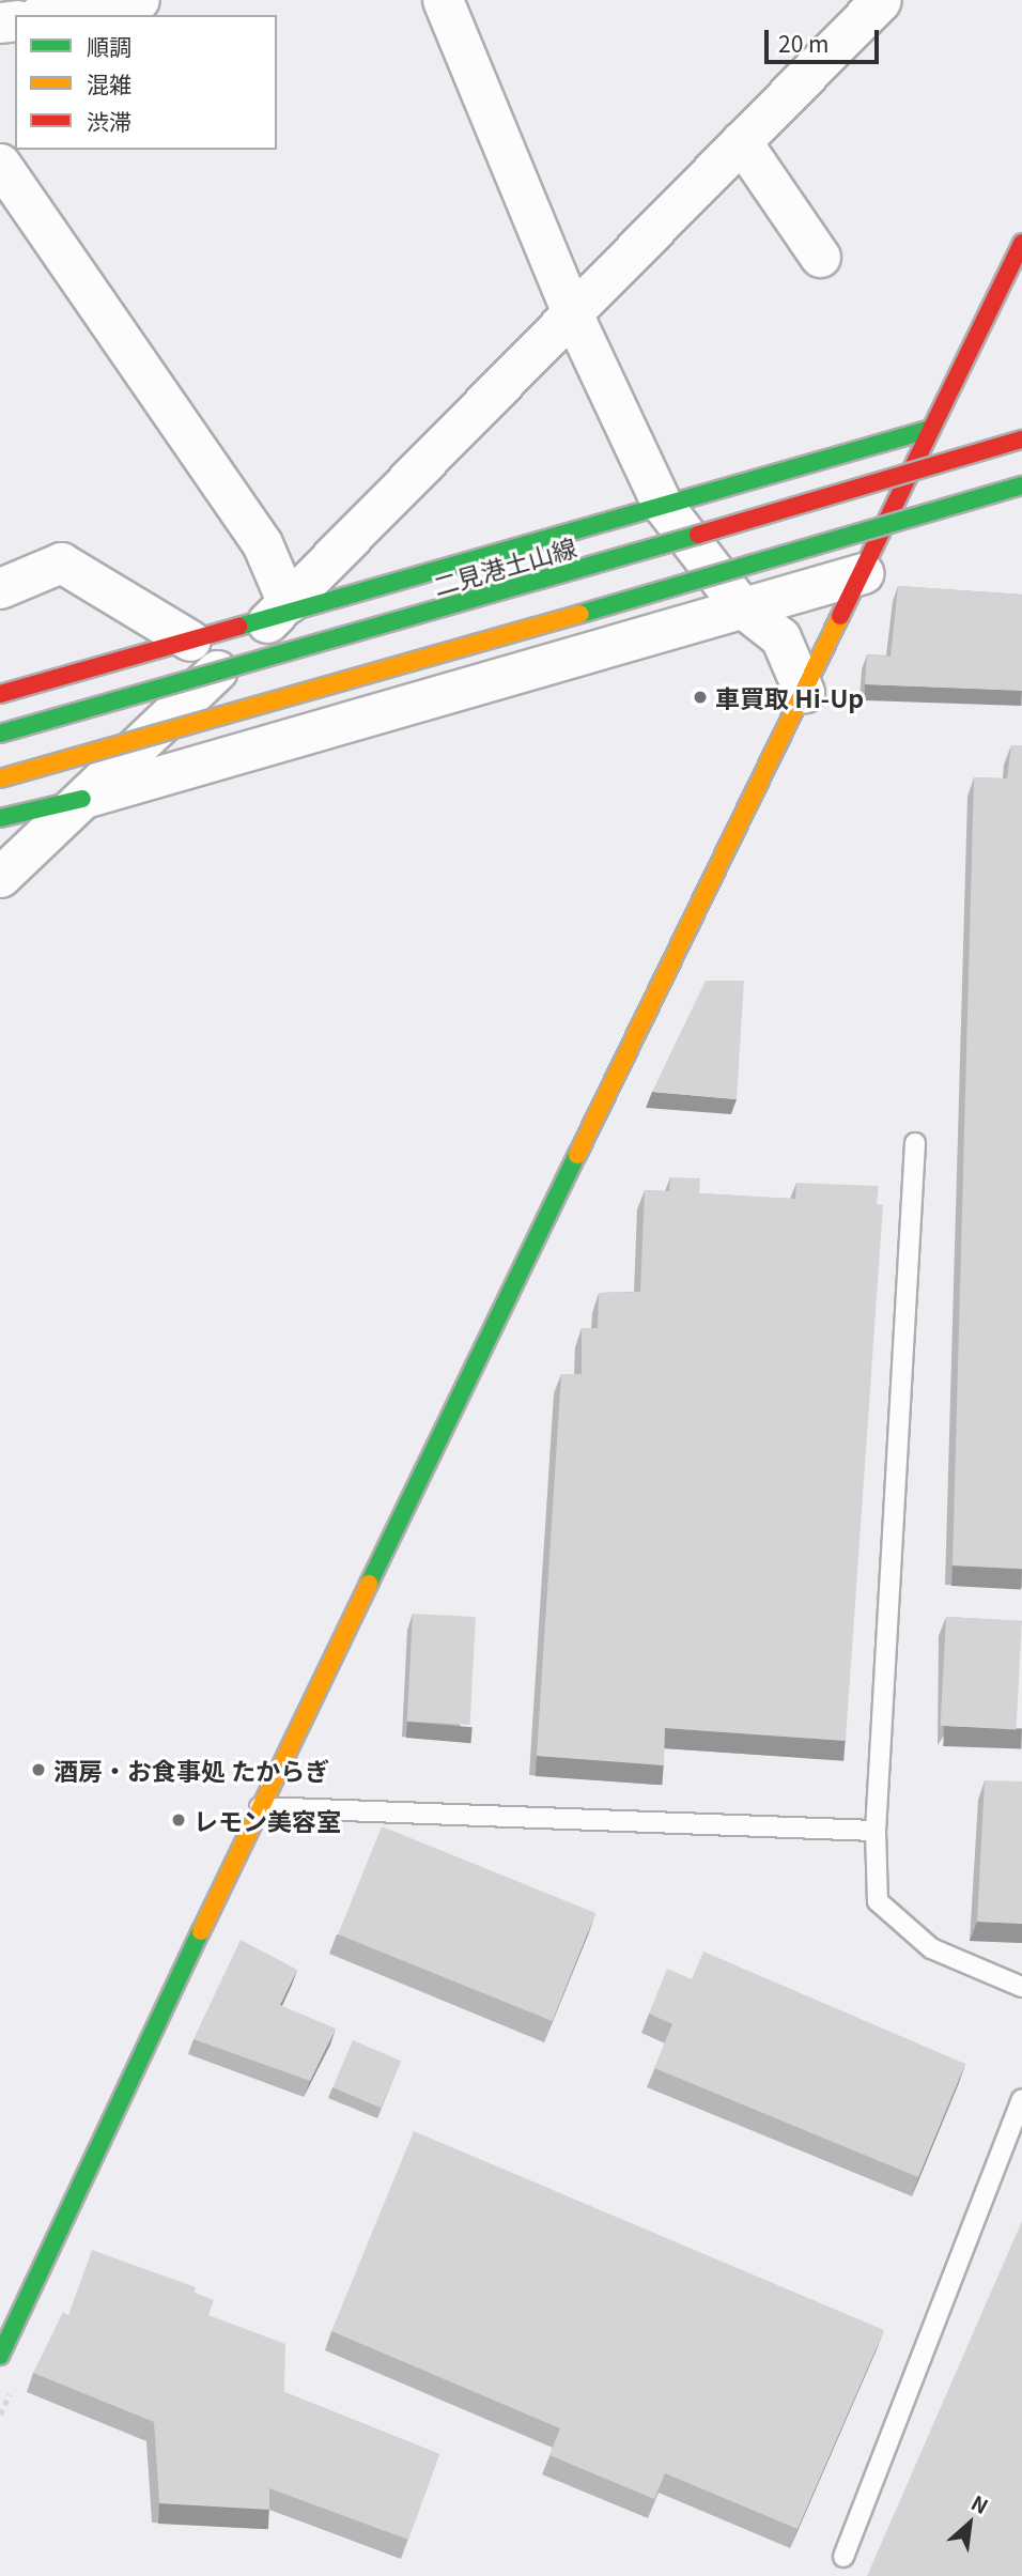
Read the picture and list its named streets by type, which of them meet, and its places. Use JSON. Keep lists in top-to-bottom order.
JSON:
{
  "streets": {
    "main road": ["二見港土山線"]
  },
  "places": ["車買取 Hi-Up", "酒房・お食事処 たからぎ", "レモン美容室"],
  "legend": ["順調", "混雑", "渋滞"],
  "scale_bar": "20 m",
  "north": "top right"
}
